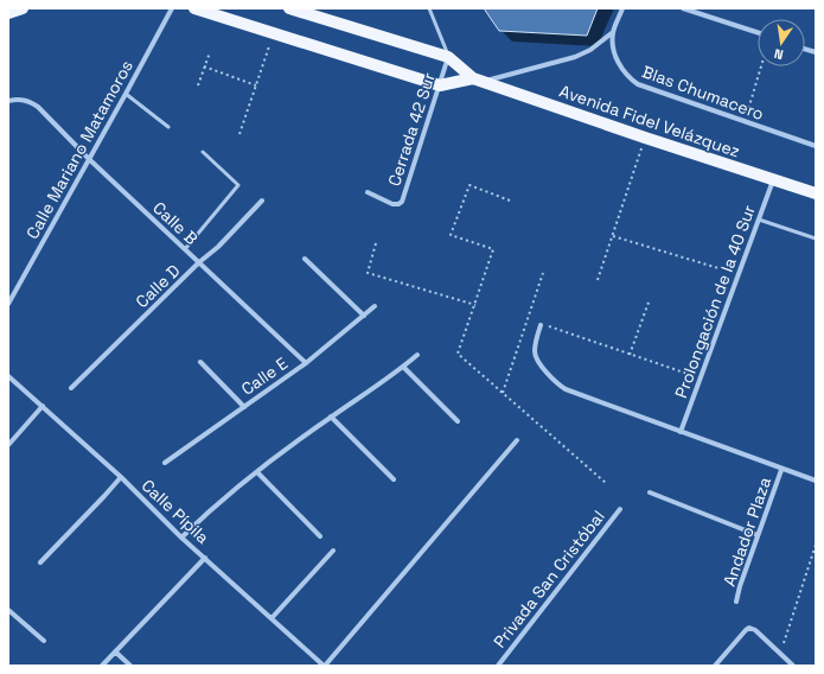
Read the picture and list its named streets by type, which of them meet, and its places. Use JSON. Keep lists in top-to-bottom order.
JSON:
{
  "streets": {
    "main road": ["Avenida Fidel Velázquez"],
    "street": [
      "Blas Chumacero",
      "Cerrada 42 Sur",
      "Calle Mariano Matamoros",
      "Calle B",
      "Calle D",
      "Prolongación de la 40 Sur",
      "Calle E",
      "Calle Pípila",
      "Andador Plaza",
      "Privada San Cristóbal"
    ]
  },
  "crossings": [
    ["Avenida Fidel Velázquez", "Cerrada 42 Sur"],
    ["Avenida Fidel Velázquez", "Prolongación de la 40 Sur"],
    ["Calle Mariano Matamoros", "Calle B"],
    ["Calle B", "Calle D"],
    ["Calle B", "Calle E"]
  ],
  "north": "bottom"
}
